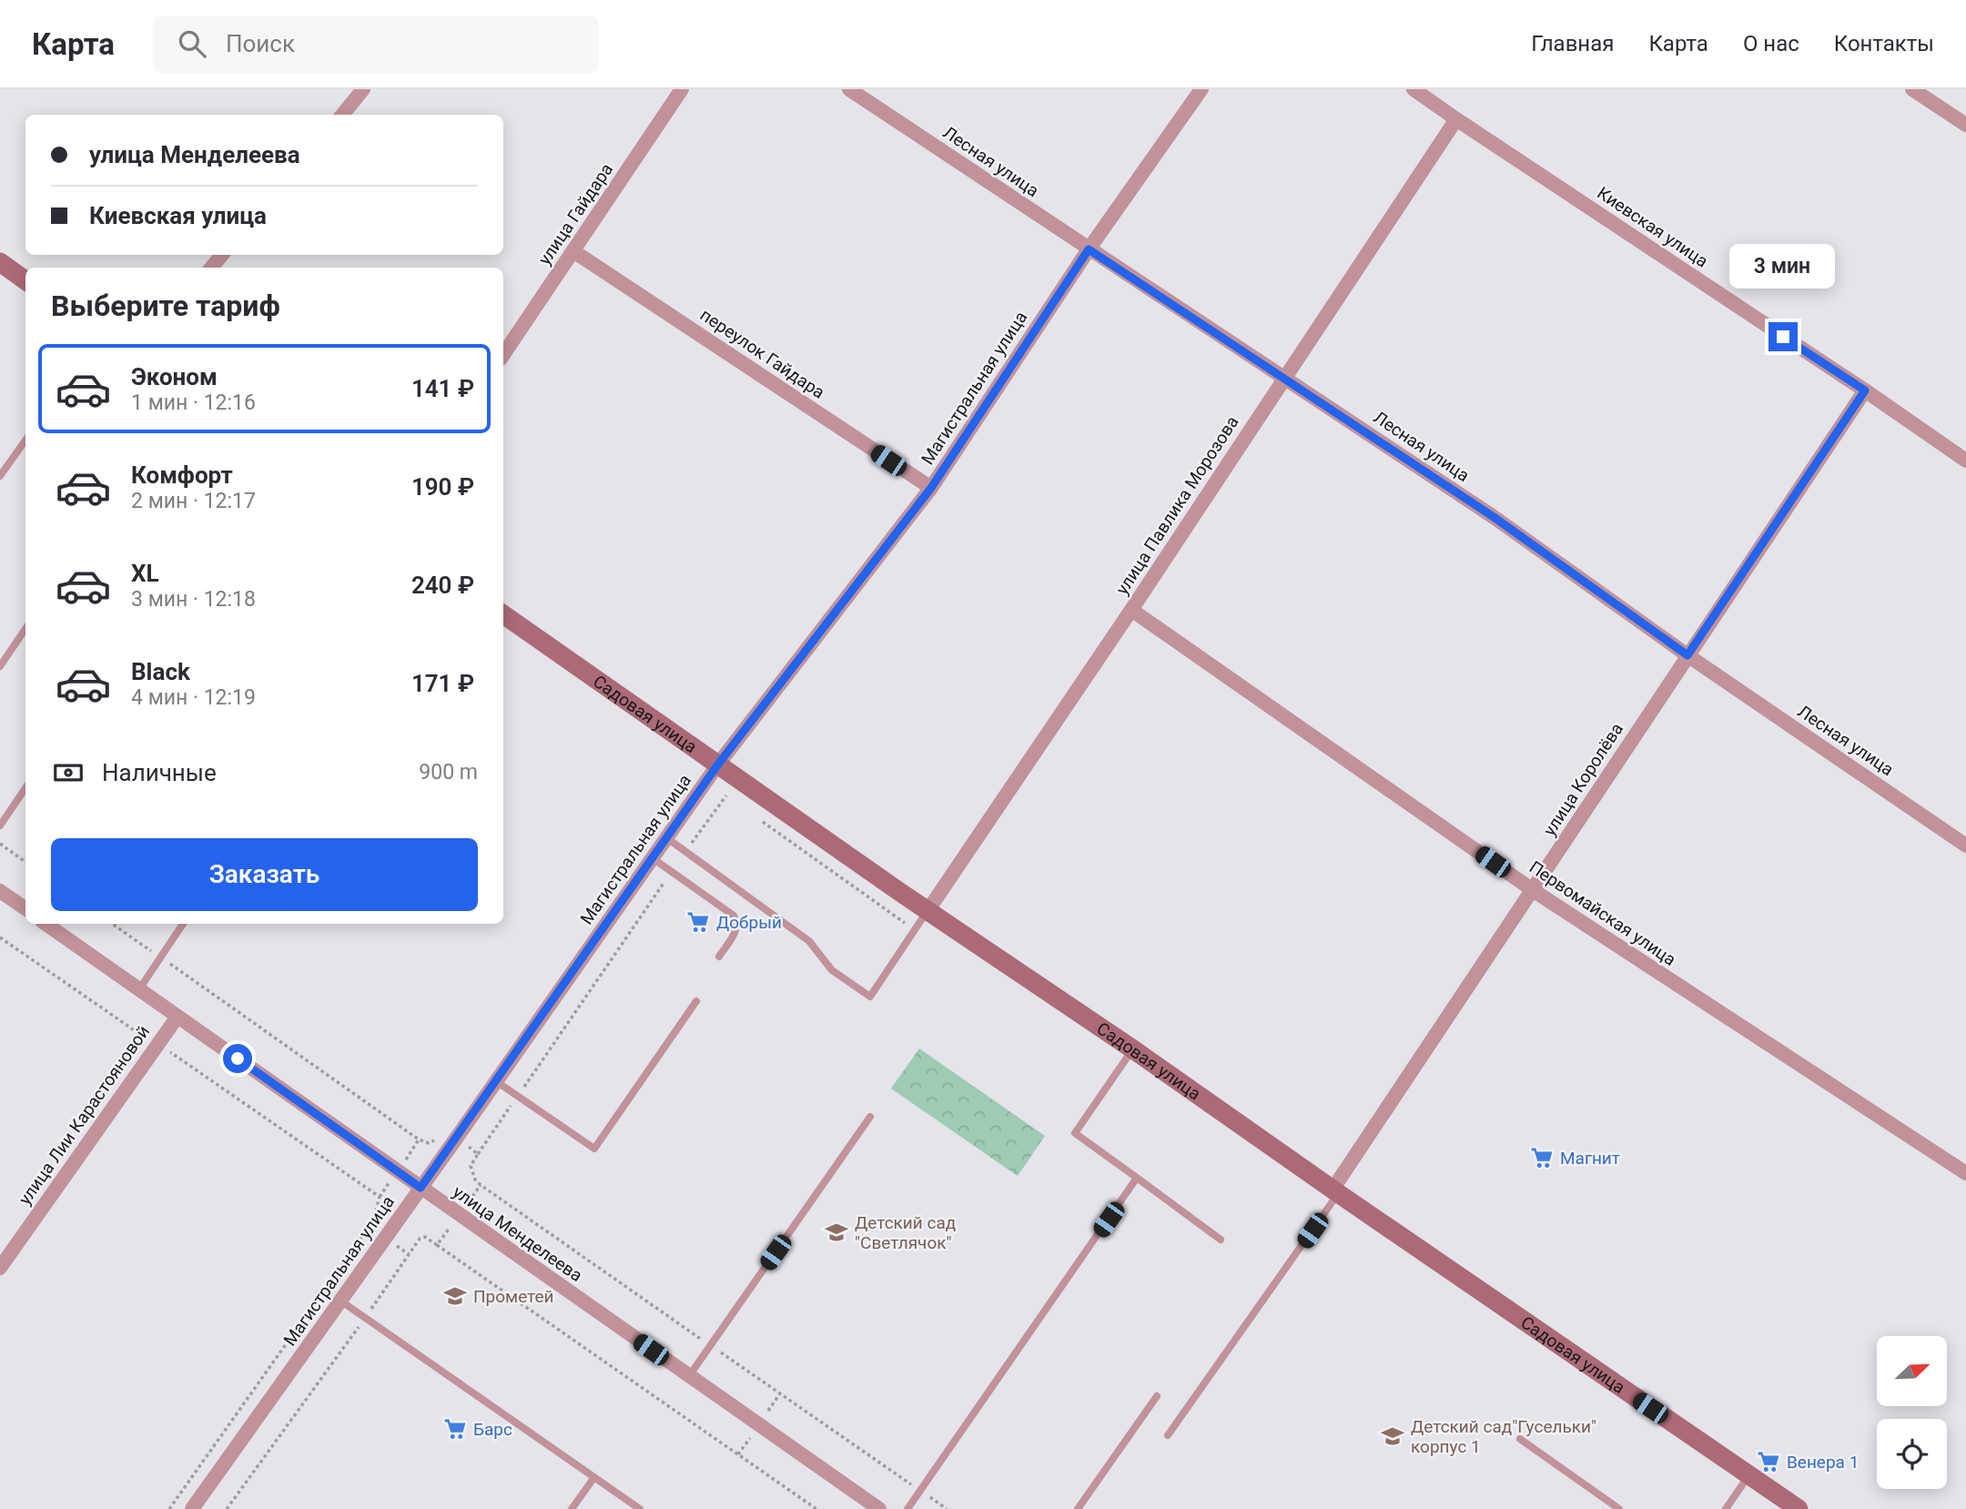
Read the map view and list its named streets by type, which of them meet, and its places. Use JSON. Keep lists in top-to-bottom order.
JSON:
{
  "streets": {
    "street": [
      "Лесная улица",
      "улица Гайдара",
      "Киевская улица",
      "переулок Гайдара",
      "Магистральная улица",
      "улица Павлика Морозова",
      "Садовая улица",
      "улица Королёва",
      "Первомайская улица",
      "улица Лии Карастояновой",
      "улица Менделеева"
    ]
  },
  "crossings": [
    ["Лесная улица", "Магистральная улица"],
    ["Лесная улица", "улица Павлика Морозова"],
    ["Лесная улица", "улица Королёва"],
    ["улица Гайдара", "переулок Гайдара"],
    ["Киевская улица", "улица Павлика Морозова"],
    ["Киевская улица", "улица Королёва"],
    ["переулок Гайдара", "Магистральная улица"],
    ["Магистральная улица", "Садовая улица"],
    ["Магистральная улица", "улица Менделеева"],
    ["улица Павлика Морозова", "Садовая улица"],
    ["улица Павлика Морозова", "Первомайская улица"],
    ["Садовая улица", "улица Королёва"],
    ["улица Королёва", "Первомайская улица"],
    ["улица Лии Карастояновой", "улица Менделеева"]
  ],
  "places": {
    "supermarket": [
      "Добрый",
      "Магнит",
      "Барс",
      "Венера 1"
    ],
    "school or university": ["Детский сад \"Светлячок\"", "Прометей", "Детский сад\"Гусельки\" корпус 1"]
  },
  "north": "top right",
  "page": {
    "header": "Карта",
    "search": "Поиск",
    "nav": [
      "Главная",
      "Карта",
      "О нас",
      "Контакты"
    ],
    "banner": ["улица Менделеева", "Киевская улица"],
    "bubble": "3 мин",
    "heading": "Выберите тариф",
    "list": [
      {
        "name": "Эконом",
        "note": "1 мин · 12:16",
        "value": "141 ₽"
      },
      {
        "name": "Комфорт",
        "note": "2 мин · 12:17",
        "value": "190 ₽"
      },
      {
        "name": "XL",
        "note": "3 мин · 12:18",
        "value": "240 ₽"
      },
      {
        "name": "Black",
        "note": "4 мин · 12:19",
        "value": "171 ₽"
      }
    ],
    "pay": ["Наличные", "900 m"],
    "buttons": "Заказать"
  }
}
